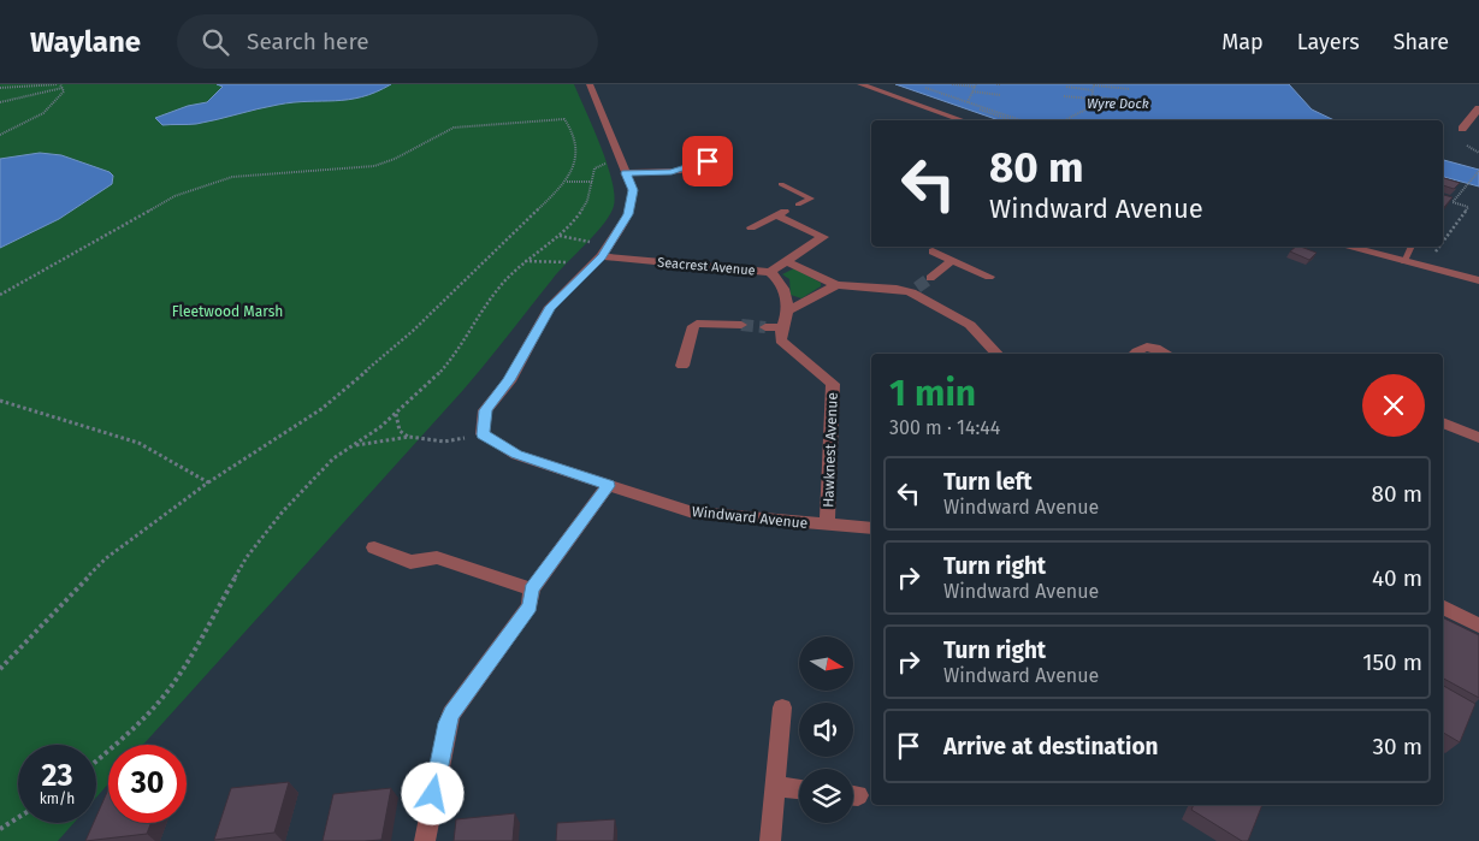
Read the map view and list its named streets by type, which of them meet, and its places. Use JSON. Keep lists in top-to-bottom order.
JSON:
{
  "streets": {
    "street": ["Seacrest Avenue", "Hawknest Avenue", "Windward Avenue"]
  },
  "crossings": [
    ["Hawknest Avenue", "Windward Avenue"]
  ],
  "water": ["Wyre Dock"],
  "parks": ["Fleetwood Marsh"],
  "north": "right",
  "page": {
    "header": "Waylane",
    "search": "Search here",
    "nav": ["Map", "Layers", "Share"],
    "turn": ["80 m", "Windward Avenue"],
    "heading": ["1 min", "300 m · 14:44"],
    "list": [
      {
        "name": "Turn left",
        "note": "Windward Avenue",
        "value": "80 m"
      },
      {
        "name": "Turn right",
        "note": "Windward Avenue",
        "value": "40 m"
      },
      {
        "name": "Turn right",
        "note": "Windward Avenue",
        "value": "150 m"
      },
      {
        "name": "Arrive at destination",
        "value": "30 m"
      }
    ],
    "speed": "23 km/h",
    "limit": "30"
  }
}
